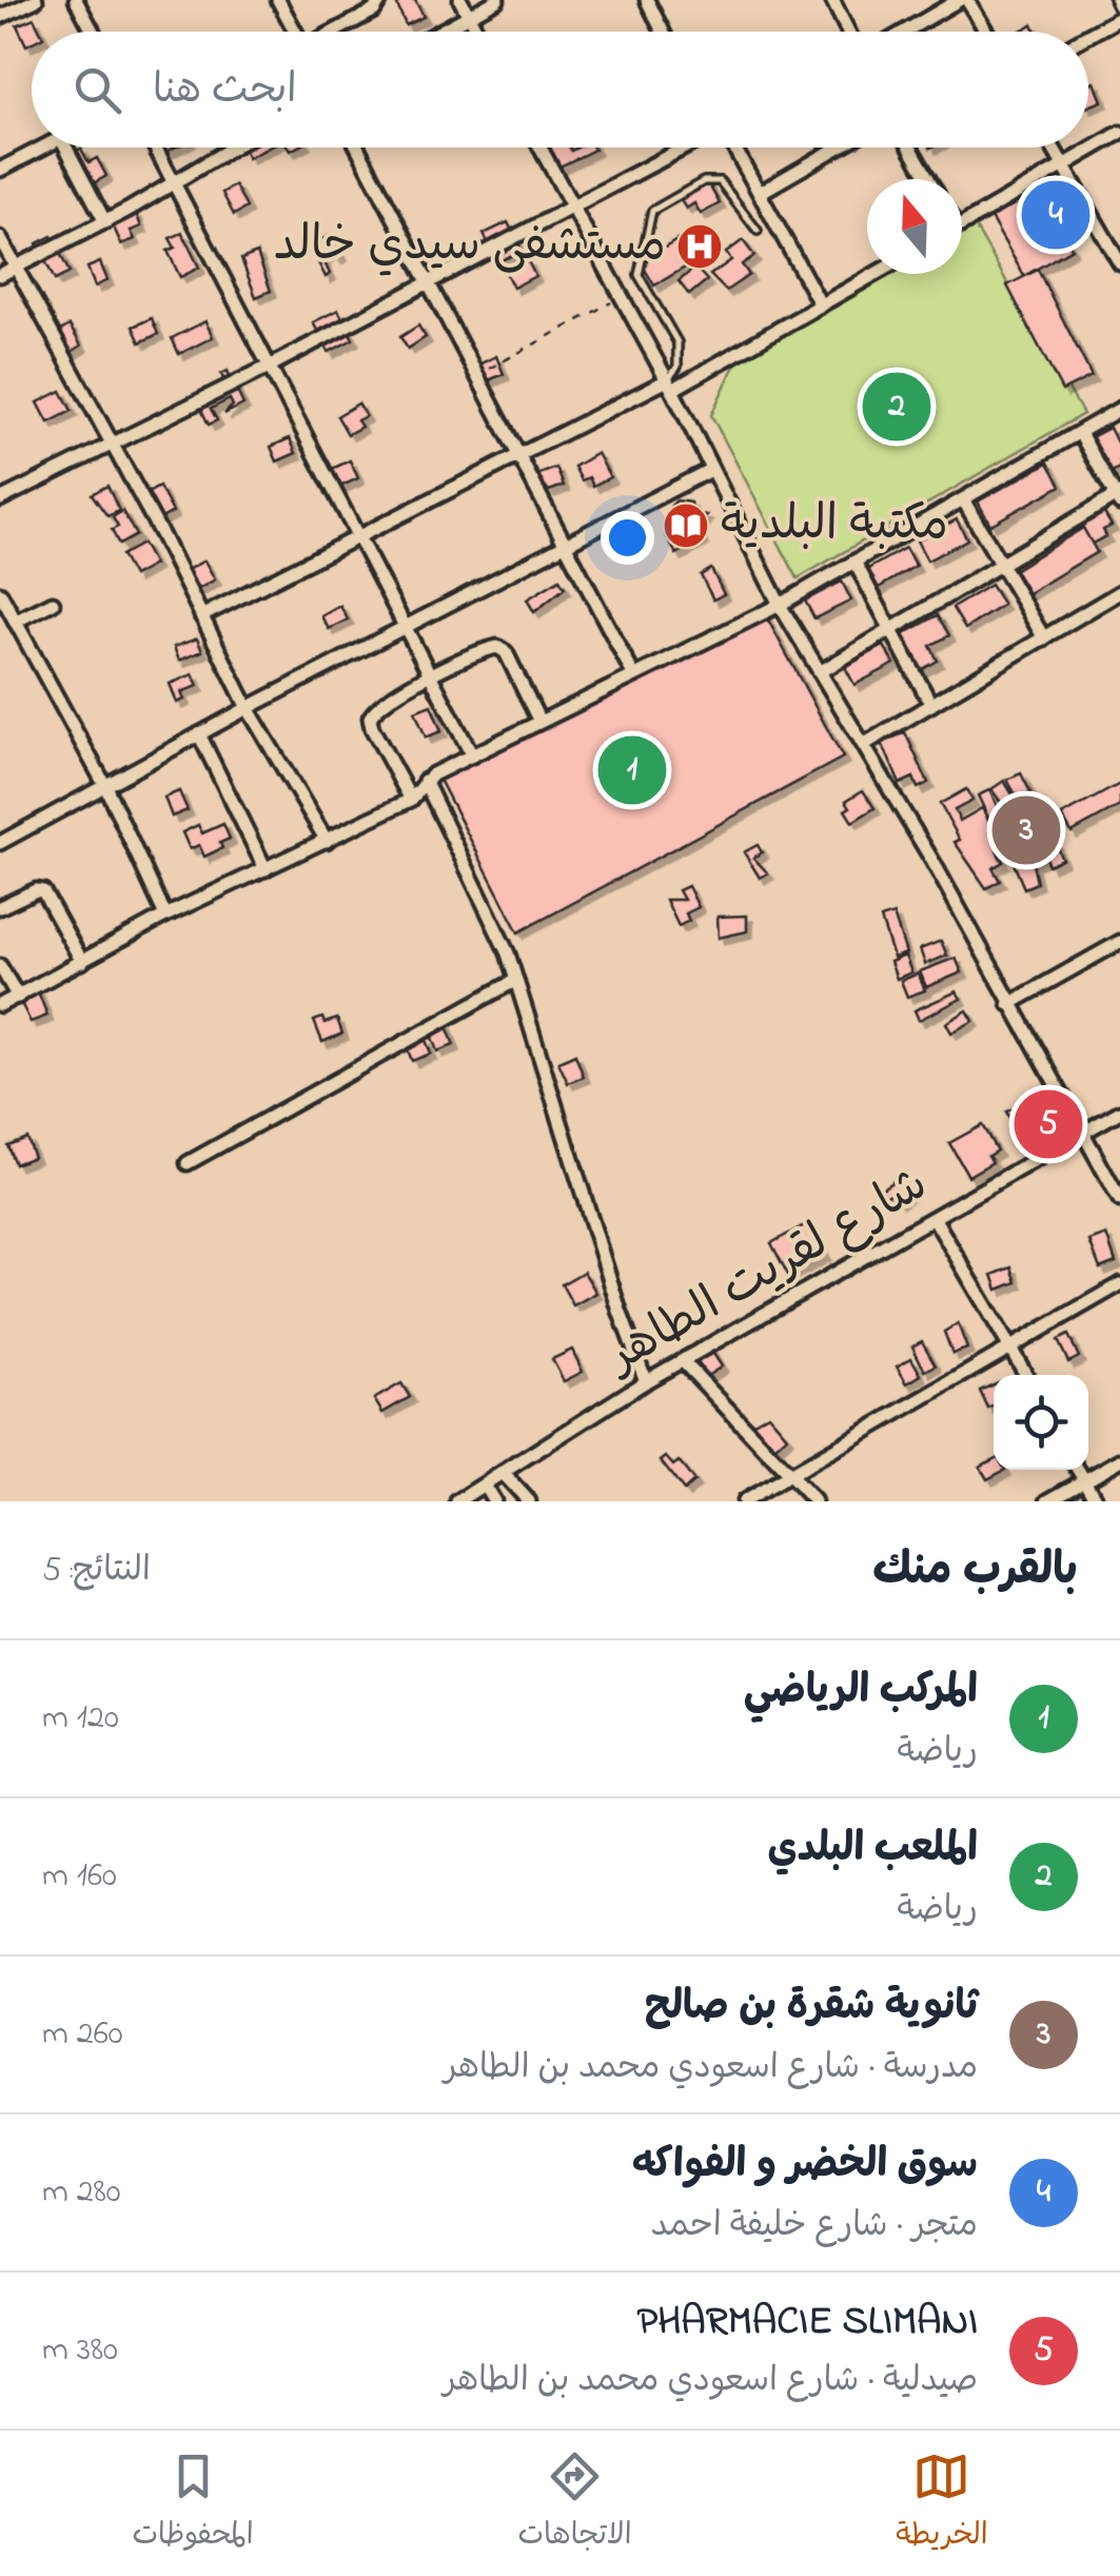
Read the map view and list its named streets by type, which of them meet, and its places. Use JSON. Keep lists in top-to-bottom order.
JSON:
{
  "streets": {
    "street": ["شارع لقريت الطاهر"]
  },
  "places": {
    "hospital": ["مستشفى سيدي خالد"],
    "library": ["مكتبة البلدية"]
  },
  "north": "top",
  "page": {
    "search": "ابحث هنا",
    "pins": [
      "4",
      "2",
      "1",
      "3",
      "5"
    ],
    "heading": ["بالقرب منك", "النتائج: 5"],
    "list": [
      {
        "mark": "1",
        "name": "المركب الرياضي",
        "note": "رياضة",
        "value": "120 m"
      },
      {
        "mark": "2",
        "name": "الملعب البلدي",
        "note": "رياضة",
        "value": "160 m"
      },
      {
        "mark": "3",
        "name": "ثانوية شقرة بن صالح",
        "note": "مدرسة · شارع اسعودي محمد بن الطاهر",
        "value": "260 m"
      },
      {
        "mark": "4",
        "name": "سوق الخضر و الفواكه",
        "note": "متجر · شارع خليفة احمد",
        "value": "280 m"
      },
      {
        "mark": "5",
        "name": "PHARMACIE SLIMANI",
        "note": "صيدلية · شارع اسعودي محمد بن الطاهر",
        "value": "380 m"
      }
    ],
    "nav": ["الخريطة", "الاتجاهات", "المحفوظات"]
  }
}
